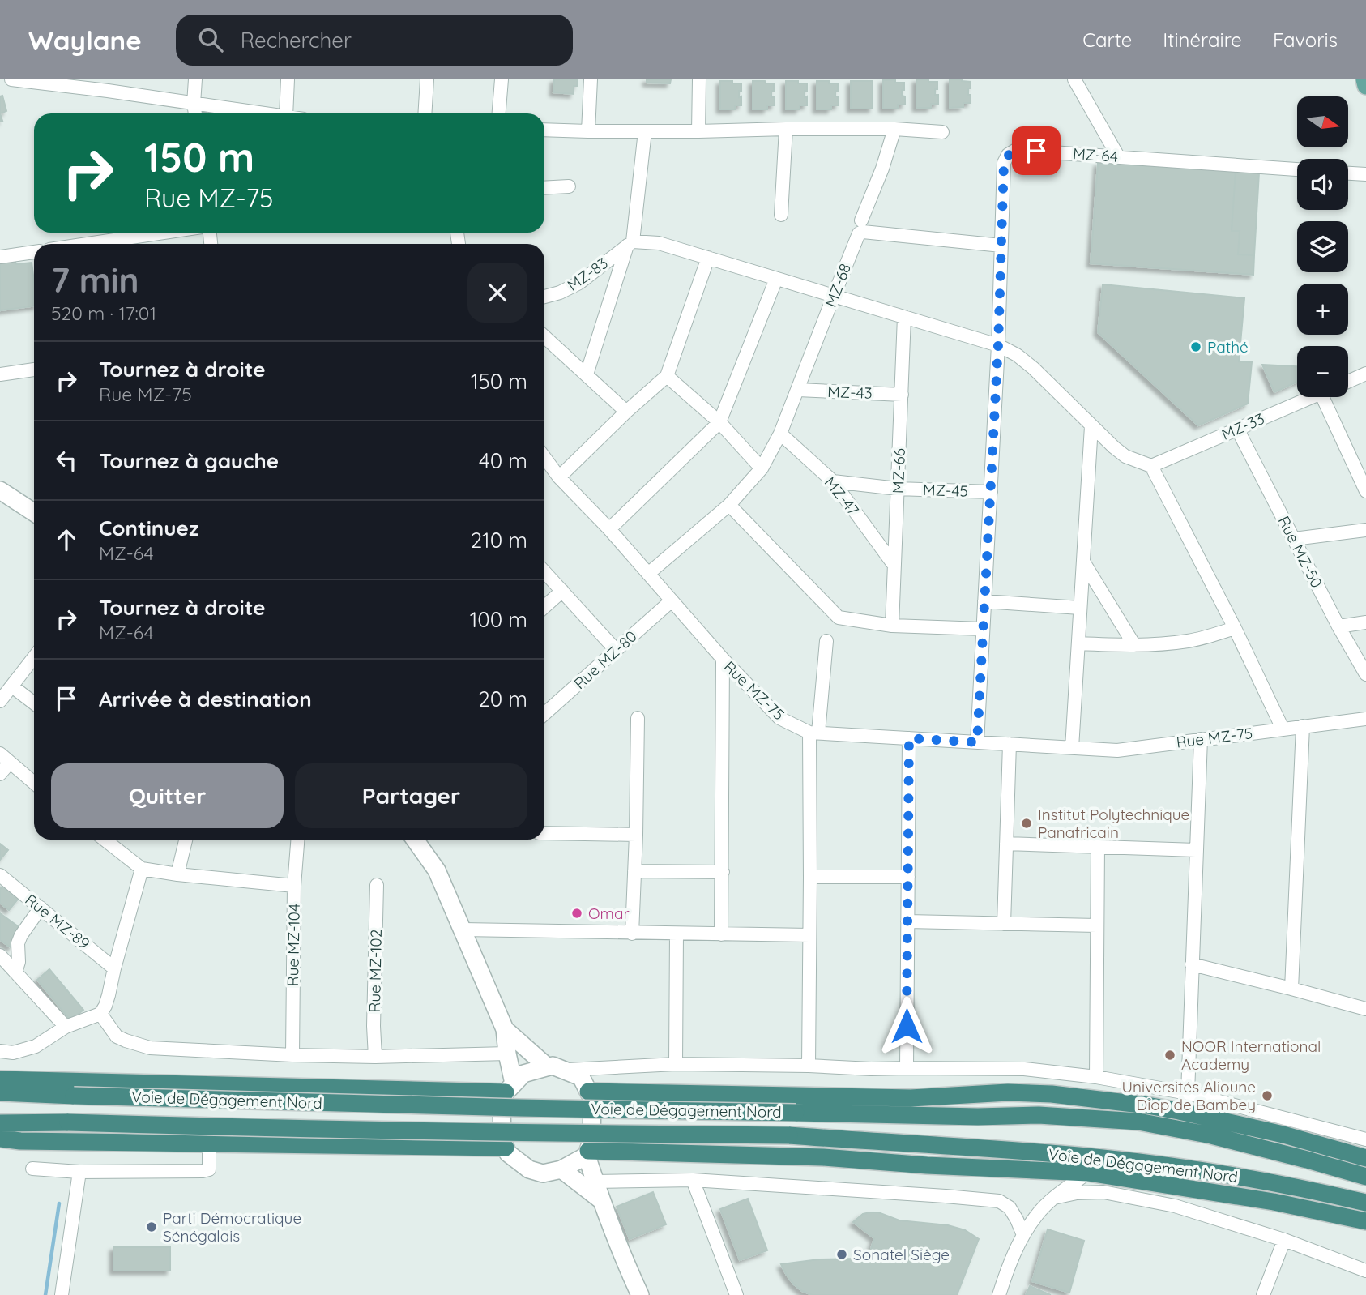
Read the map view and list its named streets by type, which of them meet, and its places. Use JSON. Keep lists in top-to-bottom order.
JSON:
{
  "streets": {
    "highway": ["Voie de Dégagement Nord"],
    "street": [
      "MZ-64",
      "MZ-83",
      "MZ-68",
      "MZ-43",
      "MZ-33",
      "MZ-66",
      "MZ-45",
      "MZ-47",
      "Rue MZ-50",
      "Rue MZ-80",
      "Rue MZ-75",
      "Rue MZ-89",
      "Rue MZ-104",
      "Rue MZ-102"
    ]
  },
  "crossings": [
    ["MZ-64", "MZ-68"],
    ["MZ-64", "MZ-45"],
    ["MZ-64", "Rue MZ-75"],
    ["MZ-68", "MZ-43"],
    ["MZ-68", "MZ-47"],
    ["MZ-68", "Rue MZ-75"],
    ["MZ-43", "MZ-66"],
    ["MZ-33", "Rue MZ-50"],
    ["MZ-66", "MZ-45"],
    ["MZ-66", "MZ-47"],
    ["MZ-45", "MZ-47"],
    ["Rue MZ-80", "Rue MZ-75"]
  ],
  "places": [
    "Pathé",
    "Institut Polytechnique Panafricain",
    "Omar",
    "NOOR International Academy",
    "Universités Alioune Diop de Bambey",
    "Parti Démocratique Sénégalais",
    "Sonatel Siège"
  ],
  "north": "right",
  "page": {
    "header": "Waylane",
    "search": "Rechercher",
    "nav": ["Carte", "Itinéraire", "Favoris"],
    "map_buttons": ["+", "−"],
    "turn": ["150 m", "Rue MZ-75"],
    "heading": ["7 min", "520 m · 17:01"],
    "list": [
      {
        "name": "Tournez à droite",
        "note": "Rue MZ-75",
        "value": "150 m"
      },
      {
        "name": "Tournez à gauche",
        "value": "40 m"
      },
      {
        "name": "Continuez",
        "note": "MZ-64",
        "value": "210 m"
      },
      {
        "name": "Tournez à droite",
        "note": "MZ-64",
        "value": "100 m"
      },
      {
        "name": "Arrivée à destination",
        "value": "20 m"
      }
    ],
    "buttons": ["Quitter", "Partager"]
  }
}
